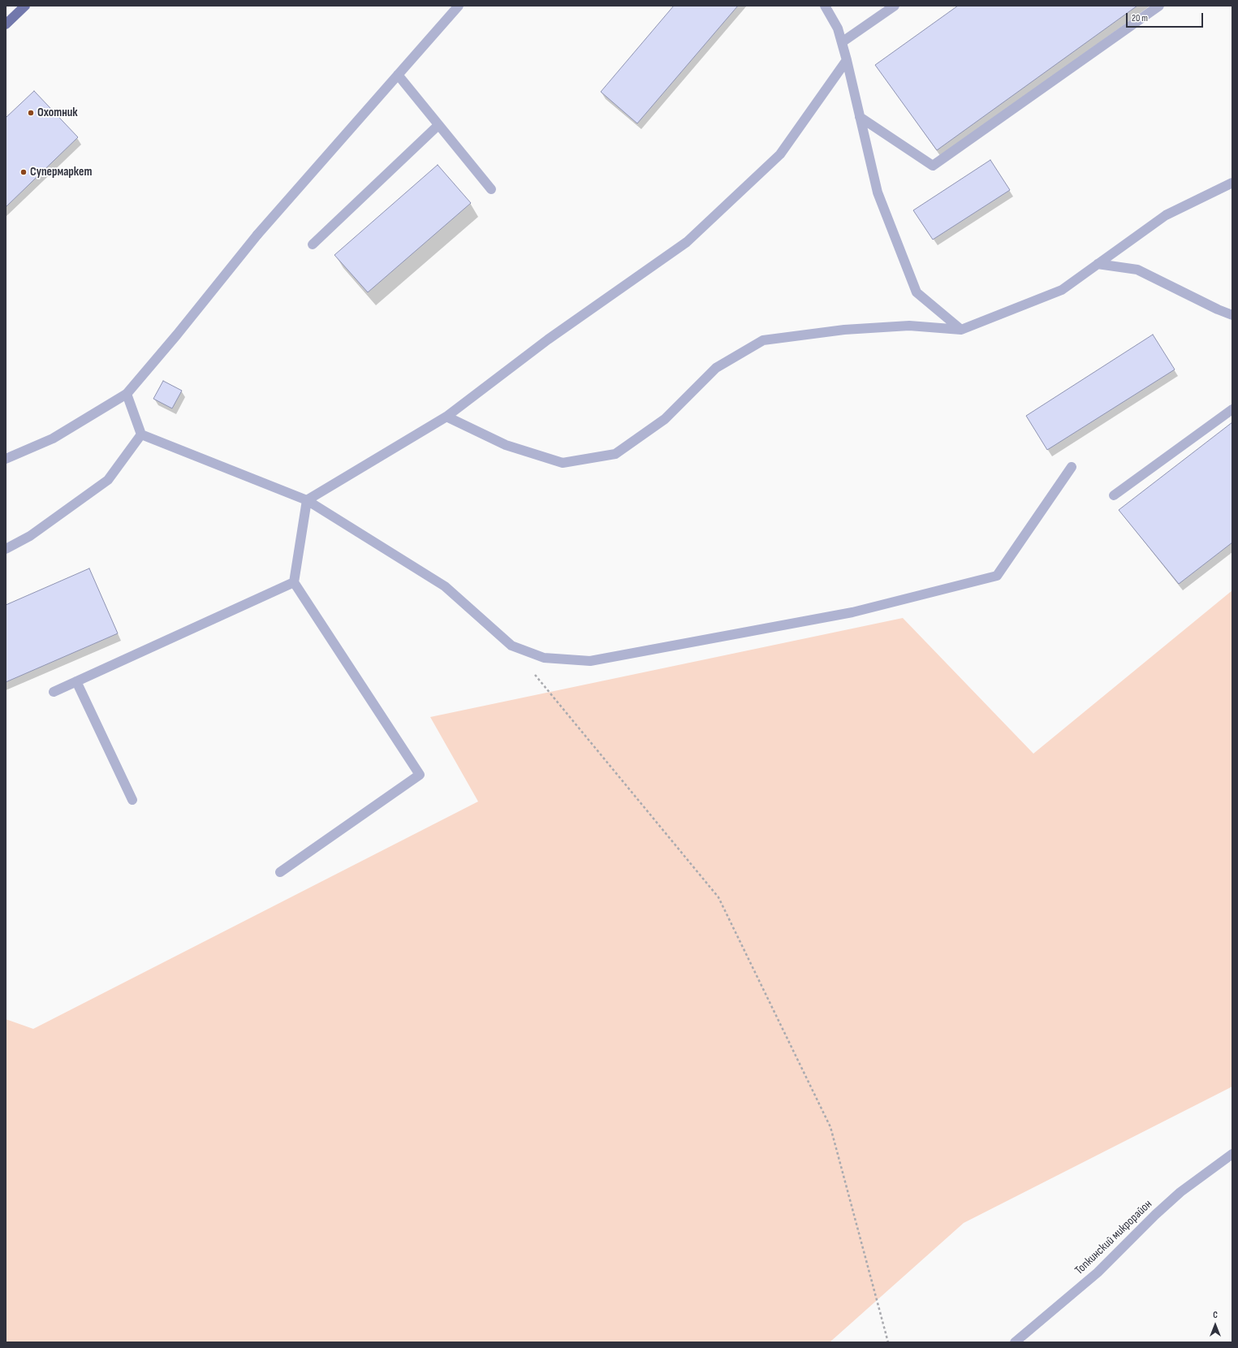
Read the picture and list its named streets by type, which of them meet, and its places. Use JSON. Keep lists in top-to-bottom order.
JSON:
{
  "streets": {
    "street": ["Топкинский микрорайон"]
  },
  "places": ["Охотник", "Супермаркет"],
  "scale_bar": "20 m",
  "north": "top"
}
